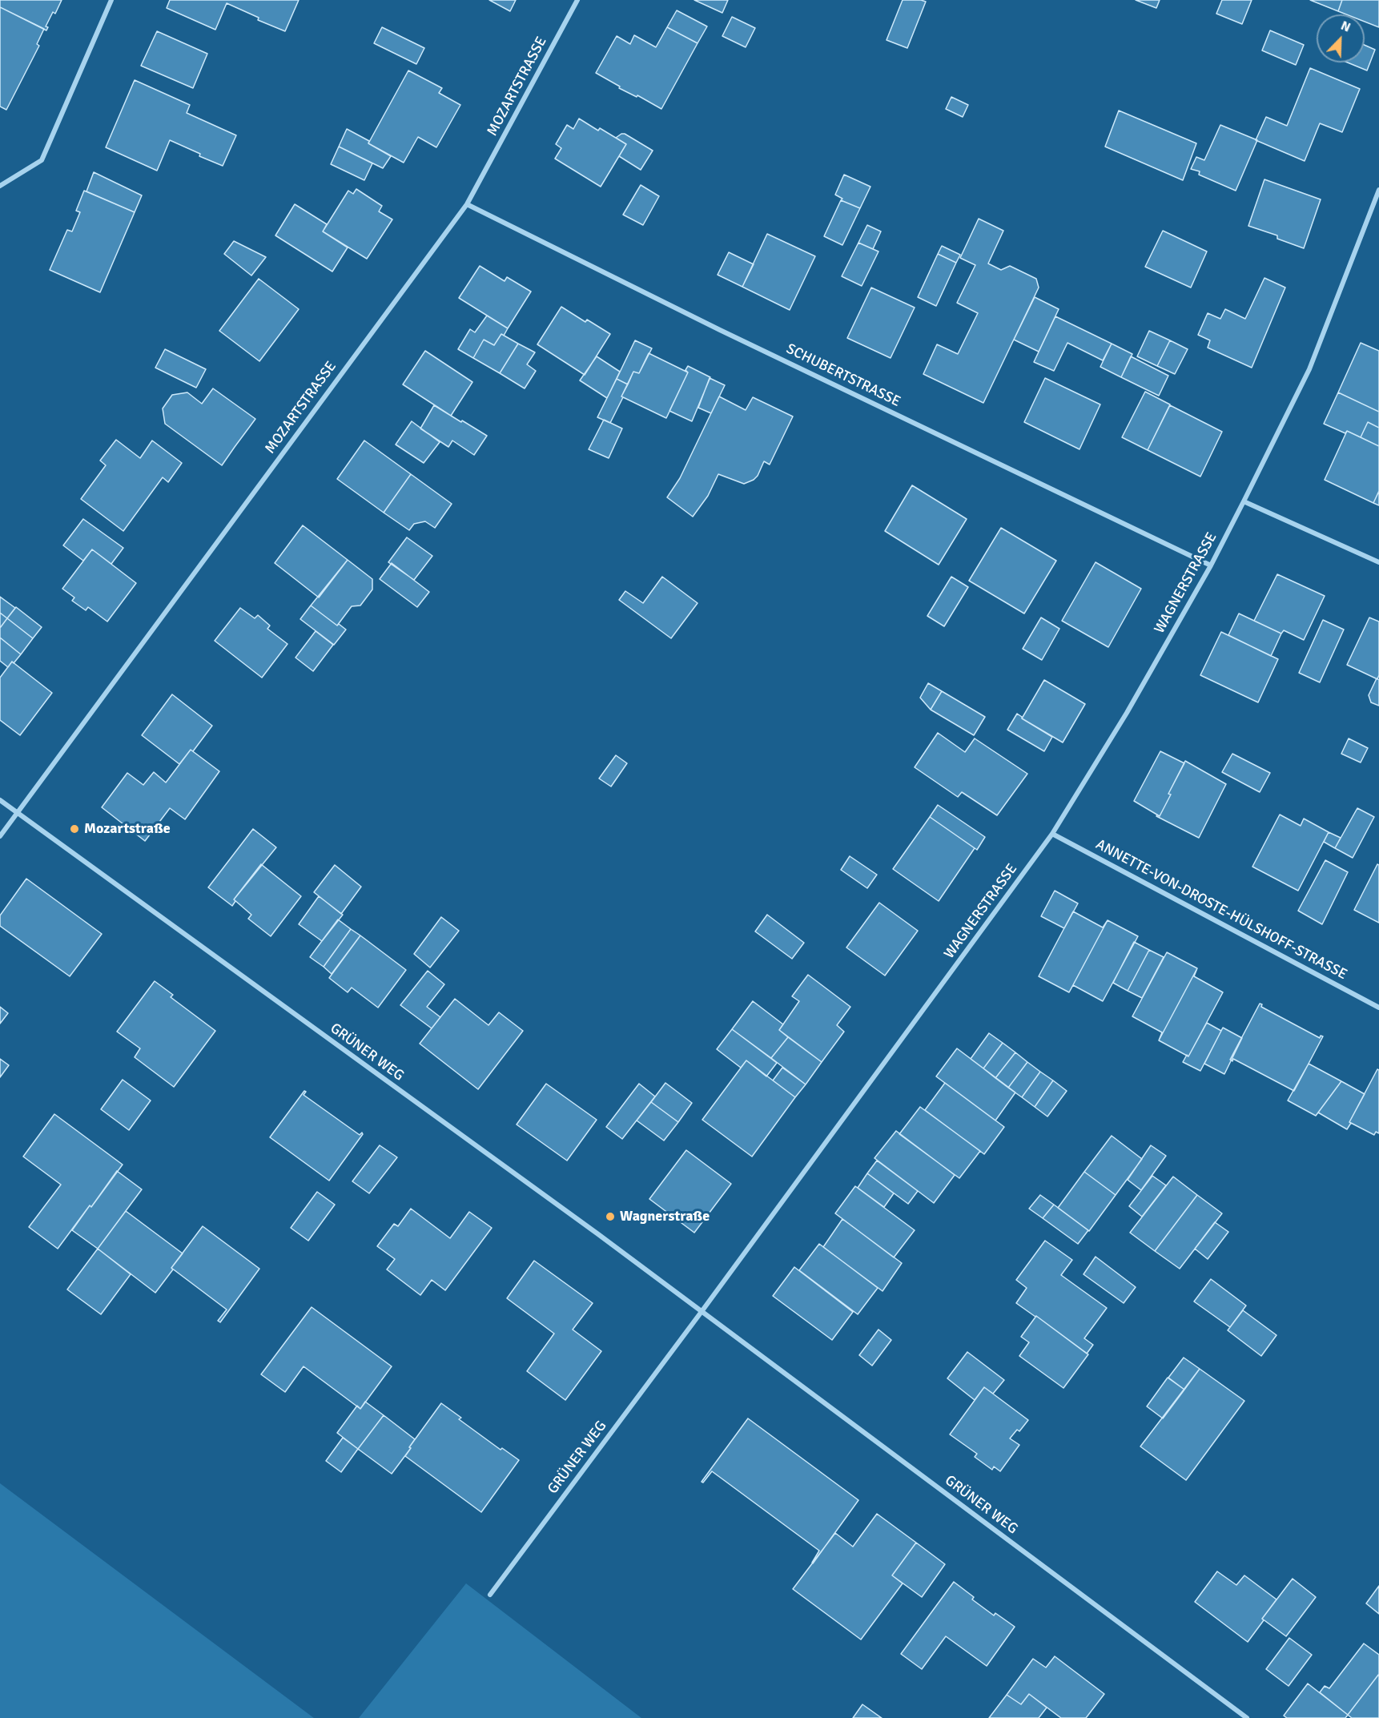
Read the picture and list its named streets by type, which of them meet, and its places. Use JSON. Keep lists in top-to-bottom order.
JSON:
{
  "streets": {
    "street": [
      "MOZARTSTRASSE",
      "SCHUBERTSTRASSE",
      "WAGNERSTRASSE",
      "ANNETTE-VON-DROSTE-HÜLSHOFF-STRASSE",
      "GRÜNER WEG"
    ]
  },
  "crossings": [
    ["MOZARTSTRASSE", "SCHUBERTSTRASSE"],
    ["MOZARTSTRASSE", "GRÜNER WEG"],
    ["SCHUBERTSTRASSE", "WAGNERSTRASSE"],
    ["WAGNERSTRASSE", "ANNETTE-VON-DROSTE-HÜLSHOFF-STRASSE"],
    ["WAGNERSTRASSE", "GRÜNER WEG"]
  ],
  "places": ["Mozartstraße", "Wagnerstraße"],
  "north": "top right"
}
